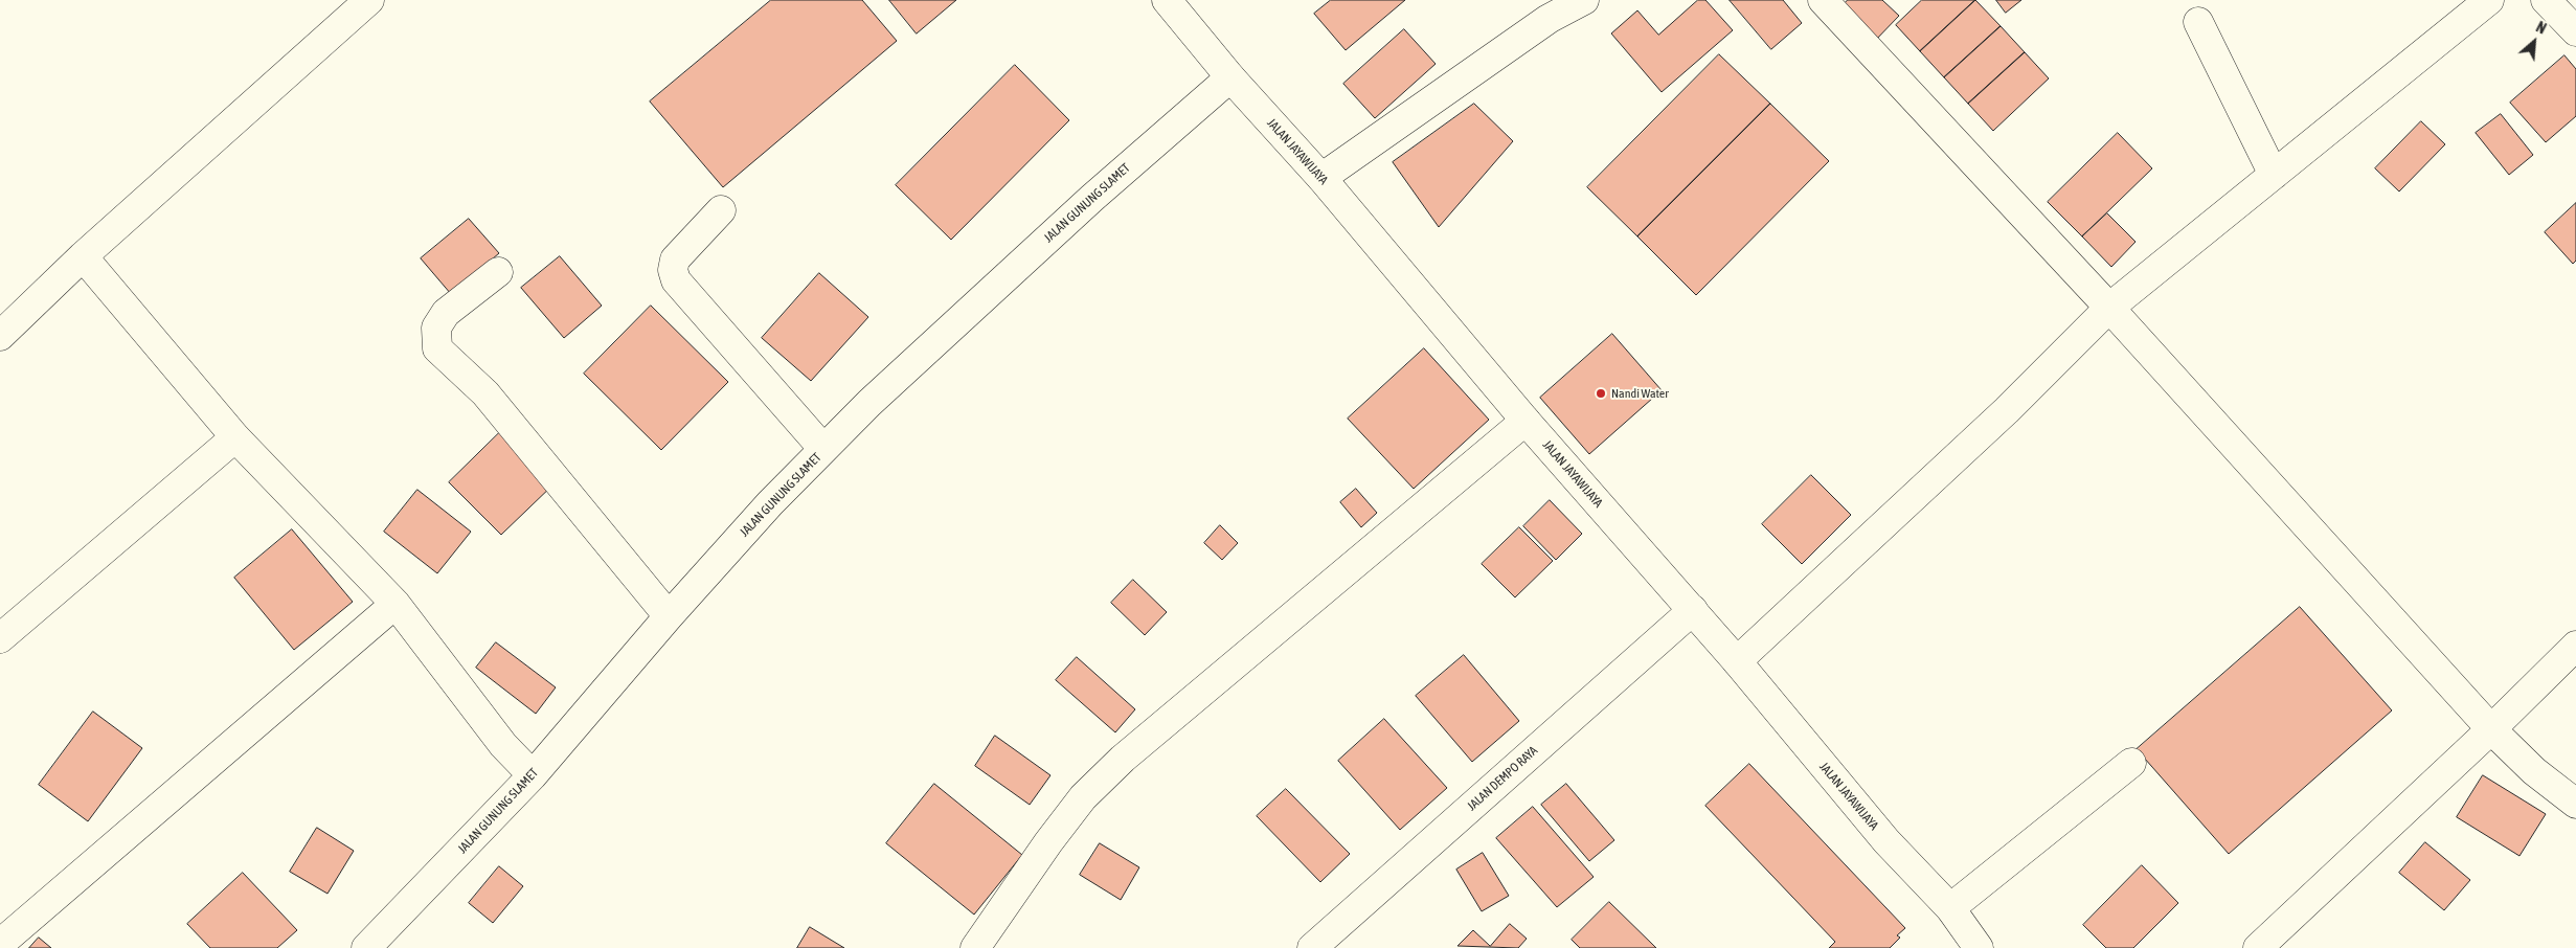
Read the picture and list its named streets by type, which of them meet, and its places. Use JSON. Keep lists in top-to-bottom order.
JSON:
{
  "streets": {
    "street": ["JALAN JAYAWIJAYA", "JALAN GUNUNG SLAMET", "JALAN DEMPO RAYA"]
  },
  "crossings": [
    ["JALAN JAYAWIJAYA", "JALAN GUNUNG SLAMET"],
    ["JALAN JAYAWIJAYA", "JALAN DEMPO RAYA"]
  ],
  "places": ["Nandi Water"],
  "north": "top right"
}
